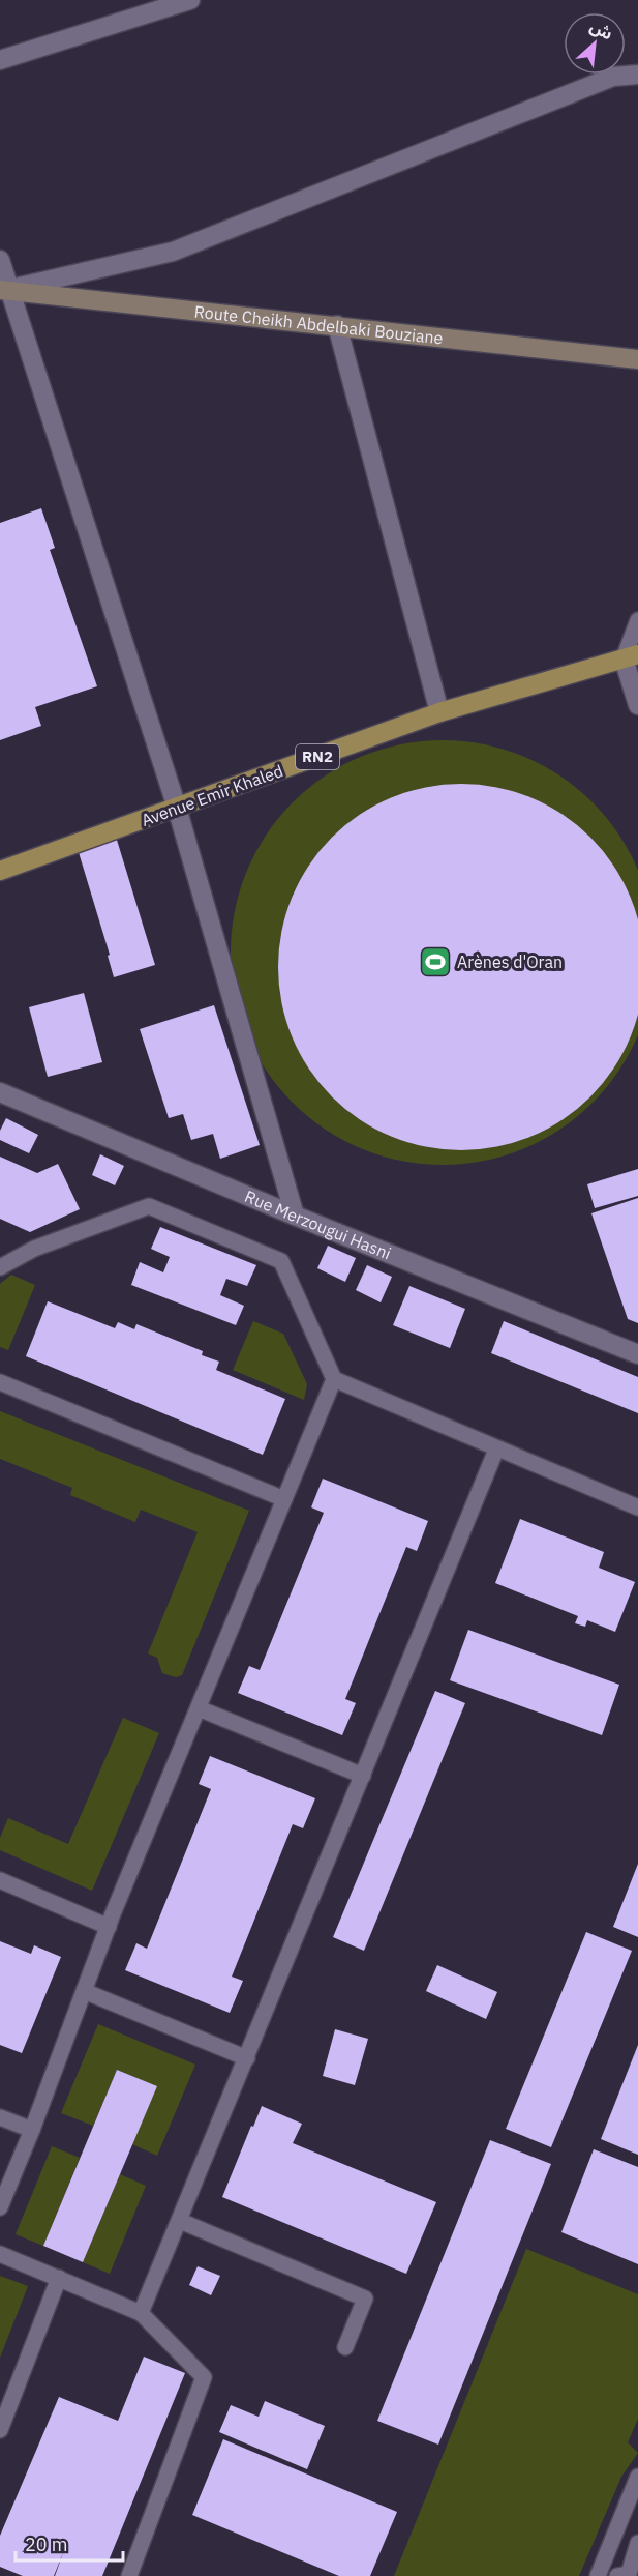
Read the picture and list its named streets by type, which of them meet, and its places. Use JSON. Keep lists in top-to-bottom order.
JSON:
{
  "streets": {
    "main road": ["RN2", "Avenue Emir Khaled"],
    "street": ["Route Cheikh Abdelbaki Bouziane", "Rue Merzougui Hasni"]
  },
  "places": {
    "sports": ["Arènes d'Oran"]
  },
  "scale_bar": "20 m",
  "north": "top right"
}
